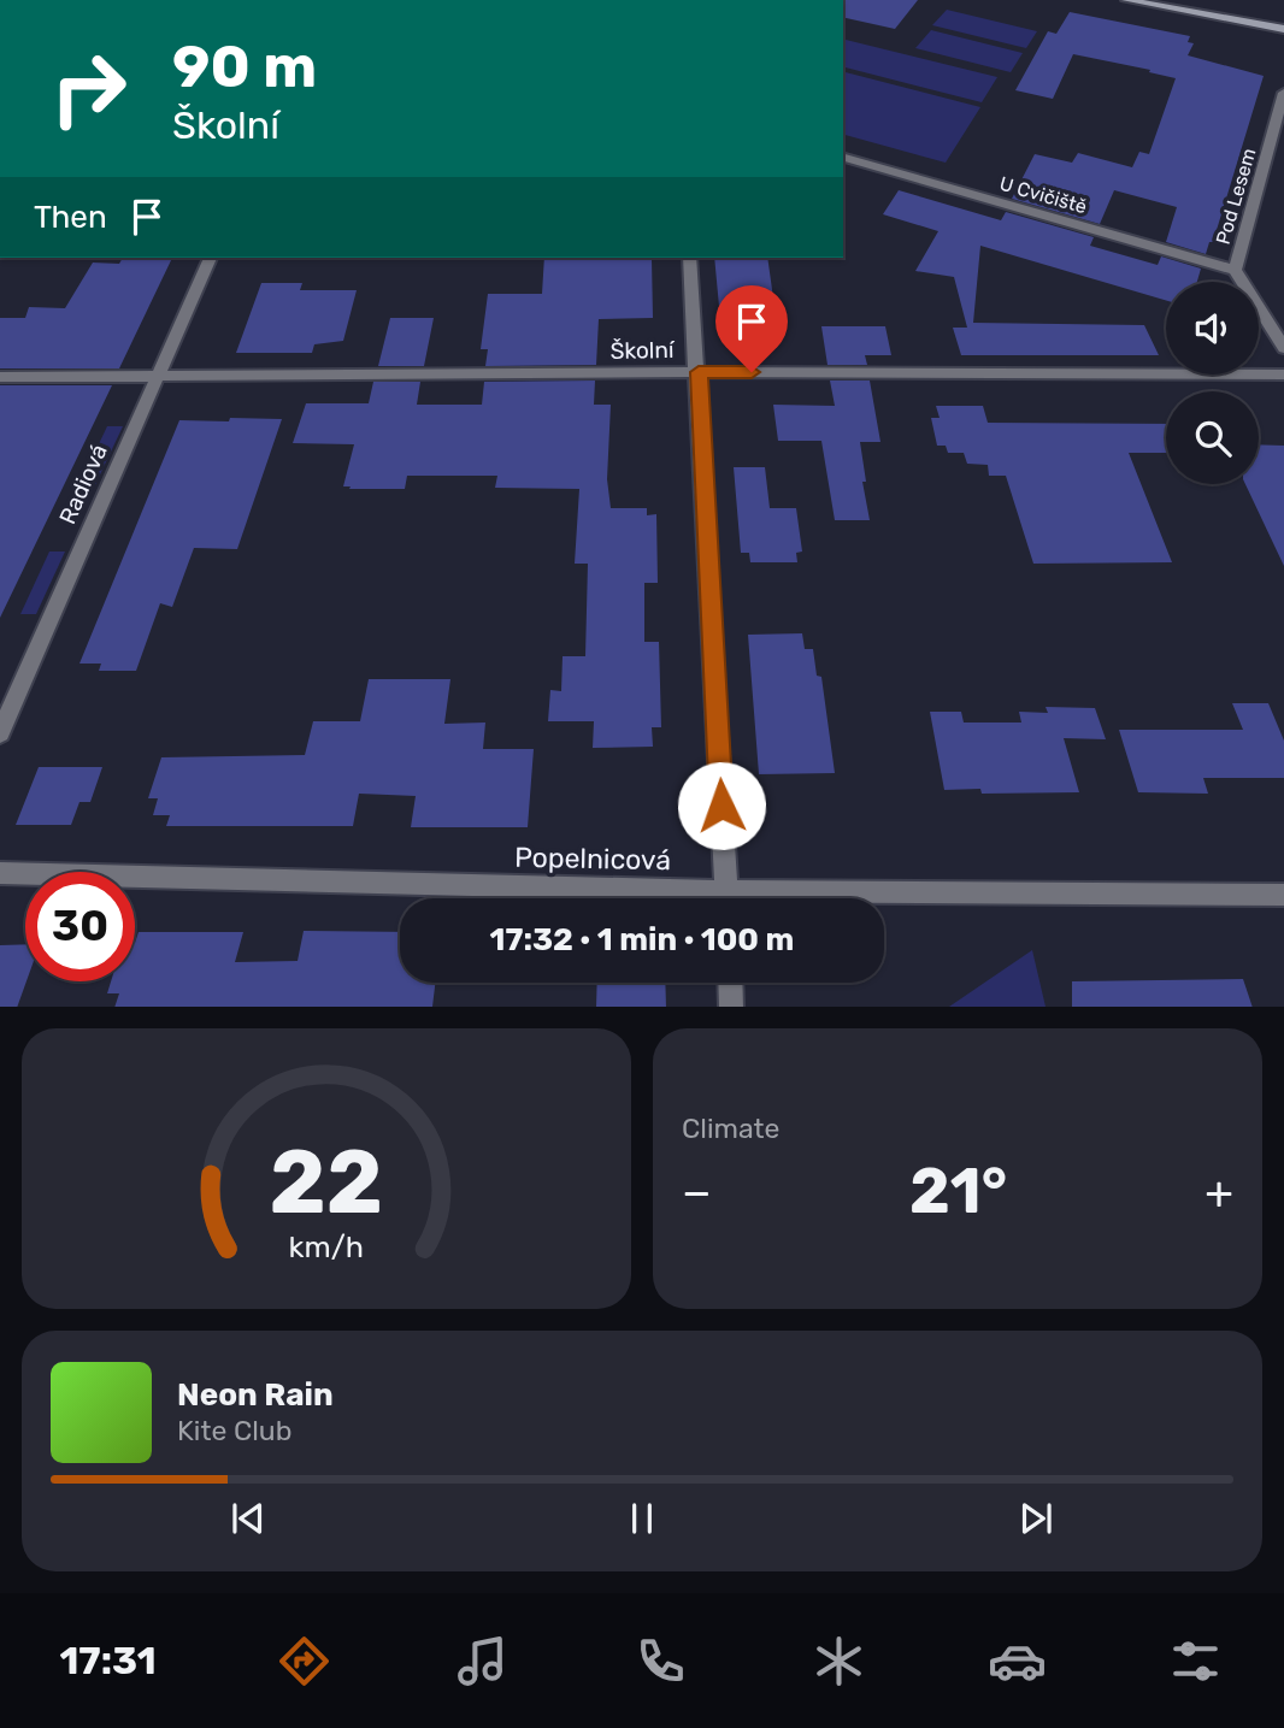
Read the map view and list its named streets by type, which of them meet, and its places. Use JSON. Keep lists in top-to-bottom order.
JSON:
{
  "streets": {
    "street": [
      "U Cvičiště",
      "Pod Lesem",
      "Školní",
      "Radiová",
      "Popelnicová"
    ]
  },
  "crossings": [
    ["U Cvičiště", "Pod Lesem"],
    ["Školní", "Radiová"]
  ],
  "page": {
    "turn": ["90 m", "Školní"],
    "then": "Then",
    "limit": "30",
    "trip": "17:32 · 1 min · 100 m",
    "tile": "Climate",
    "heat": ["−", "21°", "+"],
    "song": ["Neon Rain", "Kite Club"],
    "tabs": "17:31",
    "gauge": ["22", "km/h"]
  }
}
